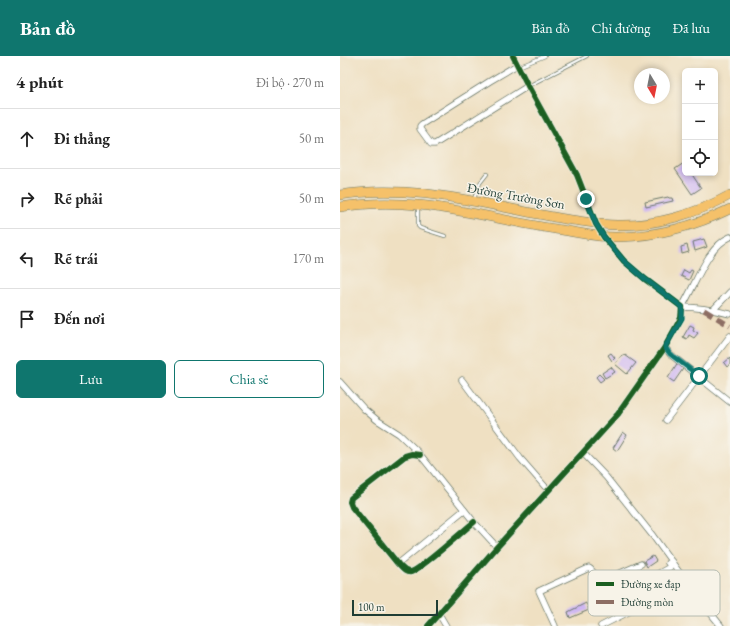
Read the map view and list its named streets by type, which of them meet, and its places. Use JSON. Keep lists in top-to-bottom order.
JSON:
{
  "streets": {
    "highway": ["Đường Trường Sơn"]
  },
  "legend": ["Đường xe đạp", "Đường mòn"],
  "scale_bar": "100 m",
  "north": "bottom",
  "page": {
    "header": "Bản đồ",
    "nav": ["Bản đồ", "Chỉ đường", "Đã lưu"],
    "heading": ["4 phút", "Đi bộ · 270 m"],
    "map_buttons": ["+", "−"],
    "list": [
      ["Đi thẳng", "50 m"],
      ["Rẽ phải", "50 m"],
      ["Rẽ trái", "170 m"],
      "Đến nơi"
    ],
    "buttons": ["Lưu", "Chia sẻ"],
    "scale": "100 m"
  }
}
